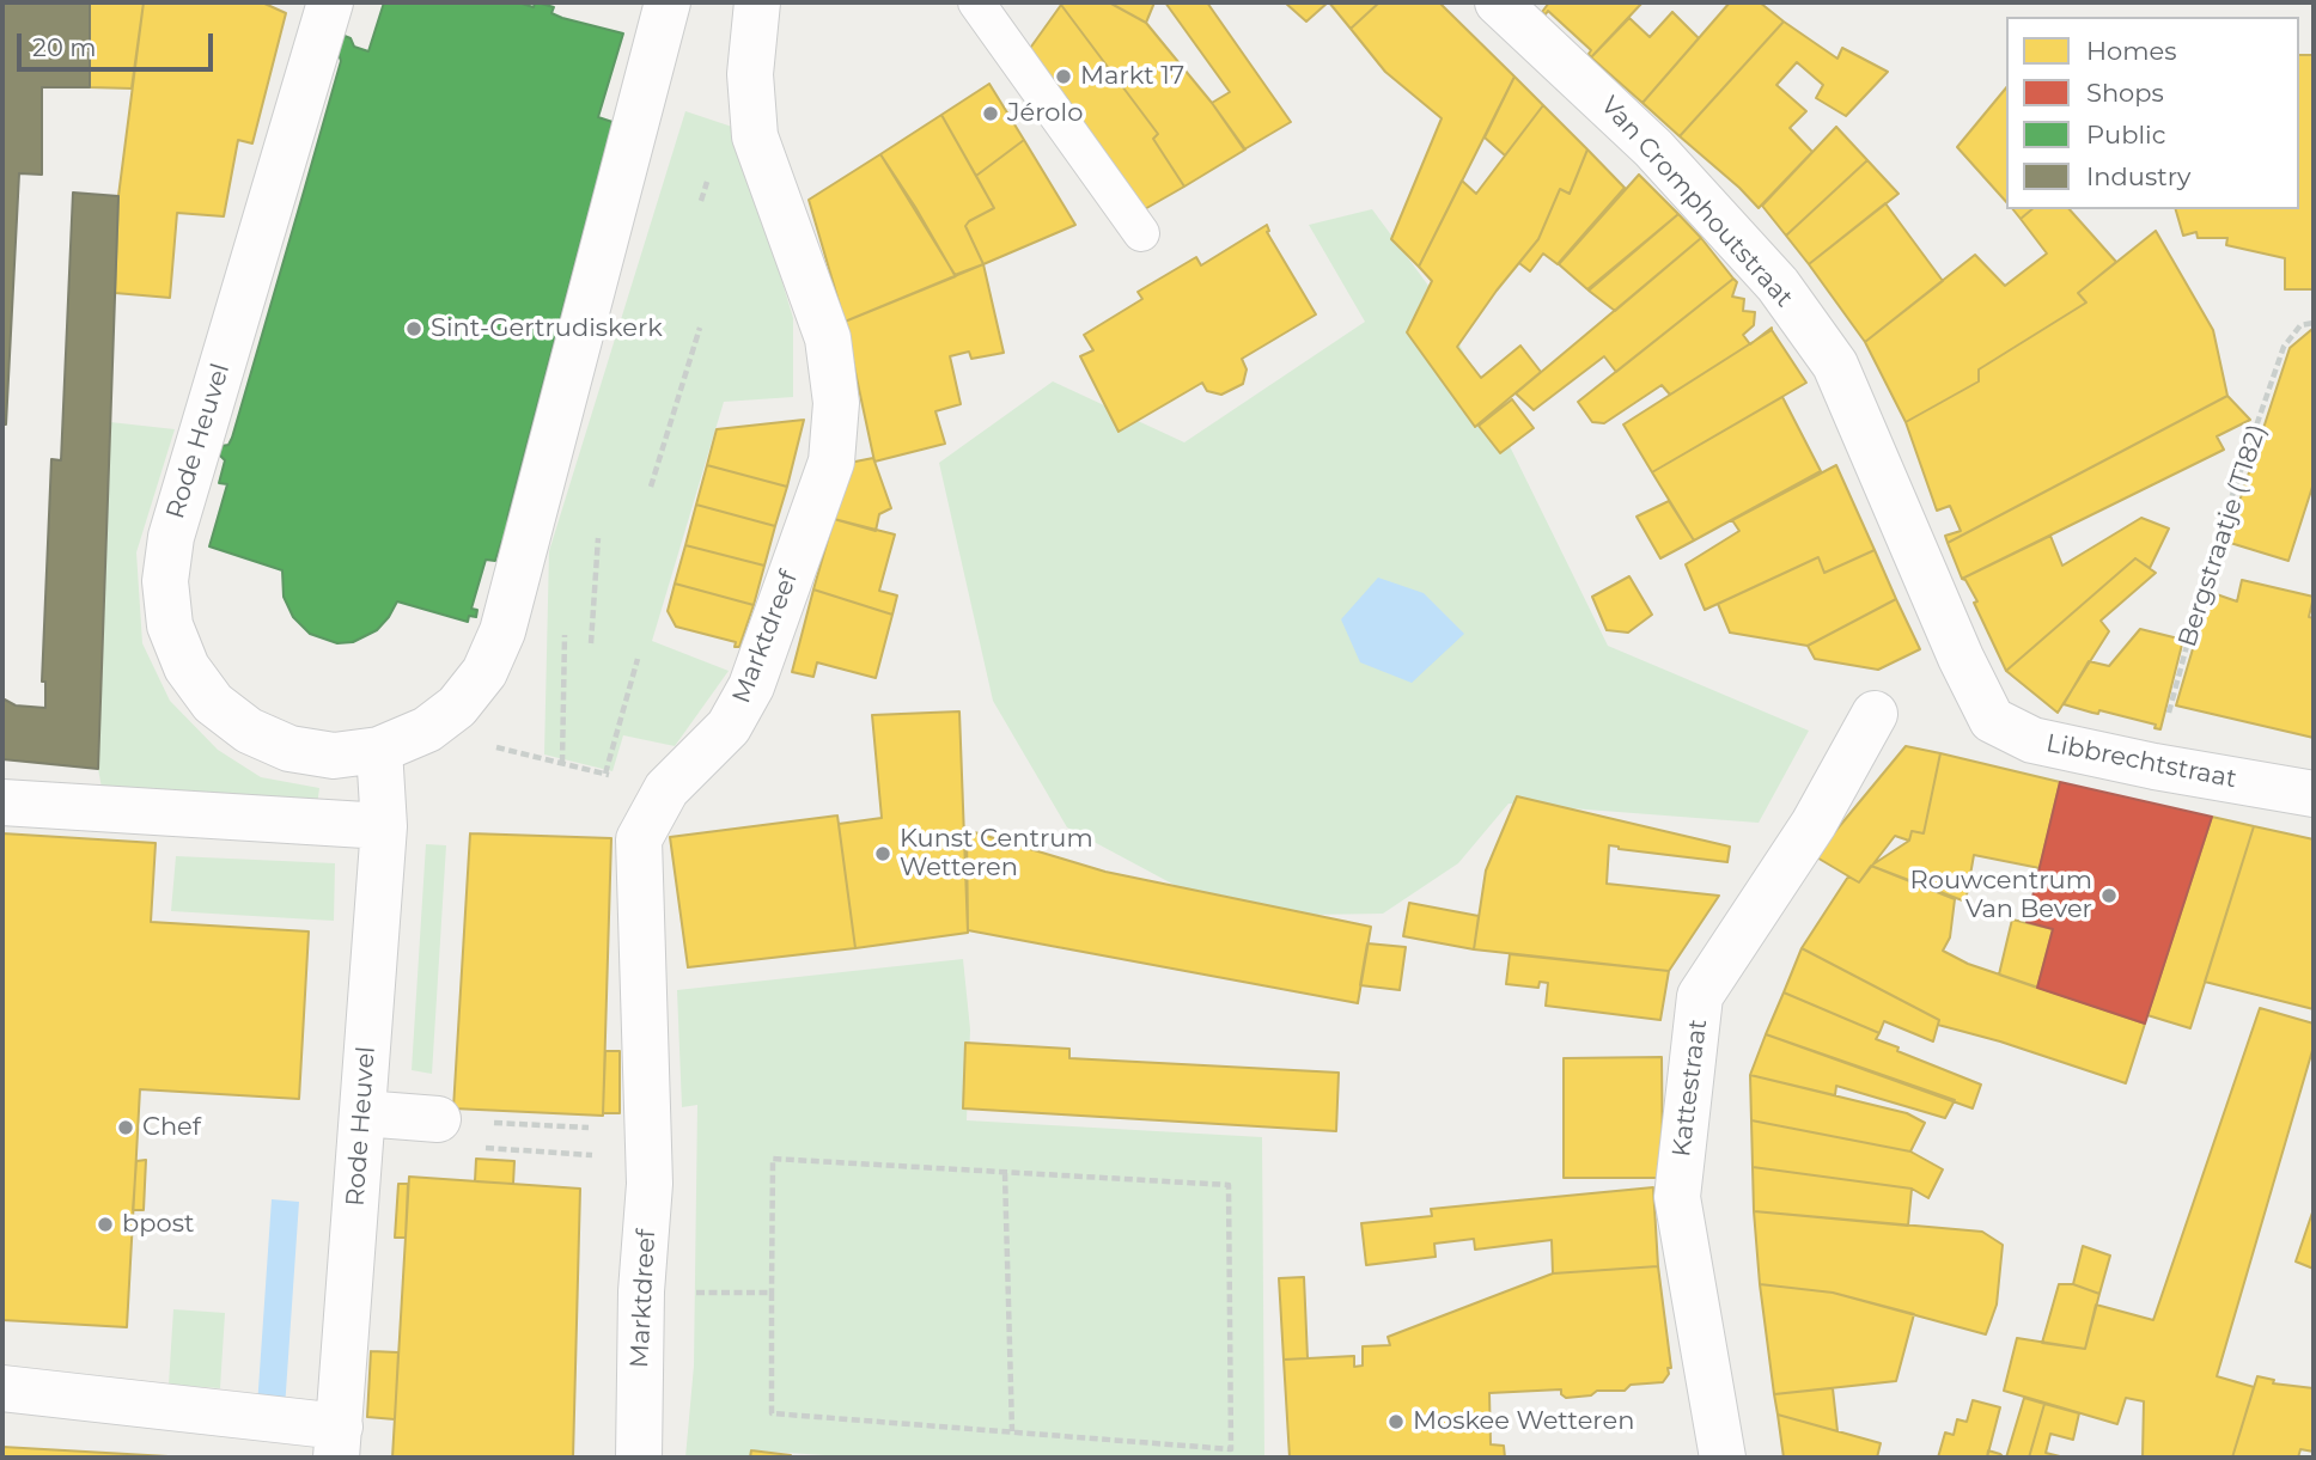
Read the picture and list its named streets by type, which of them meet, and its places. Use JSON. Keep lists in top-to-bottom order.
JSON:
{
  "streets": {
    "street": [
      "Van Cromphoutstraat",
      "Rode Heuvel",
      "Marktdreef",
      "Libbrechtstraat",
      "Kattestraat"
    ],
    "path": ["Bergstraatje (T182)"]
  },
  "crossings": [
    ["Van Cromphoutstraat", "Libbrechtstraat"],
    ["Bergstraatje (T182)", "Libbrechtstraat"]
  ],
  "places": [
    "Markt 17",
    "Jérolo",
    "Sint-Gertrudiskerk",
    "Kunst Centrum Wetteren",
    "Rouwcentrum Van Bever",
    "Chef",
    "bpost",
    "Moskee Wetteren"
  ],
  "legend": [
    "Homes",
    "Shops",
    "Public",
    "Industry"
  ],
  "scale_bar": "20 m"
}
